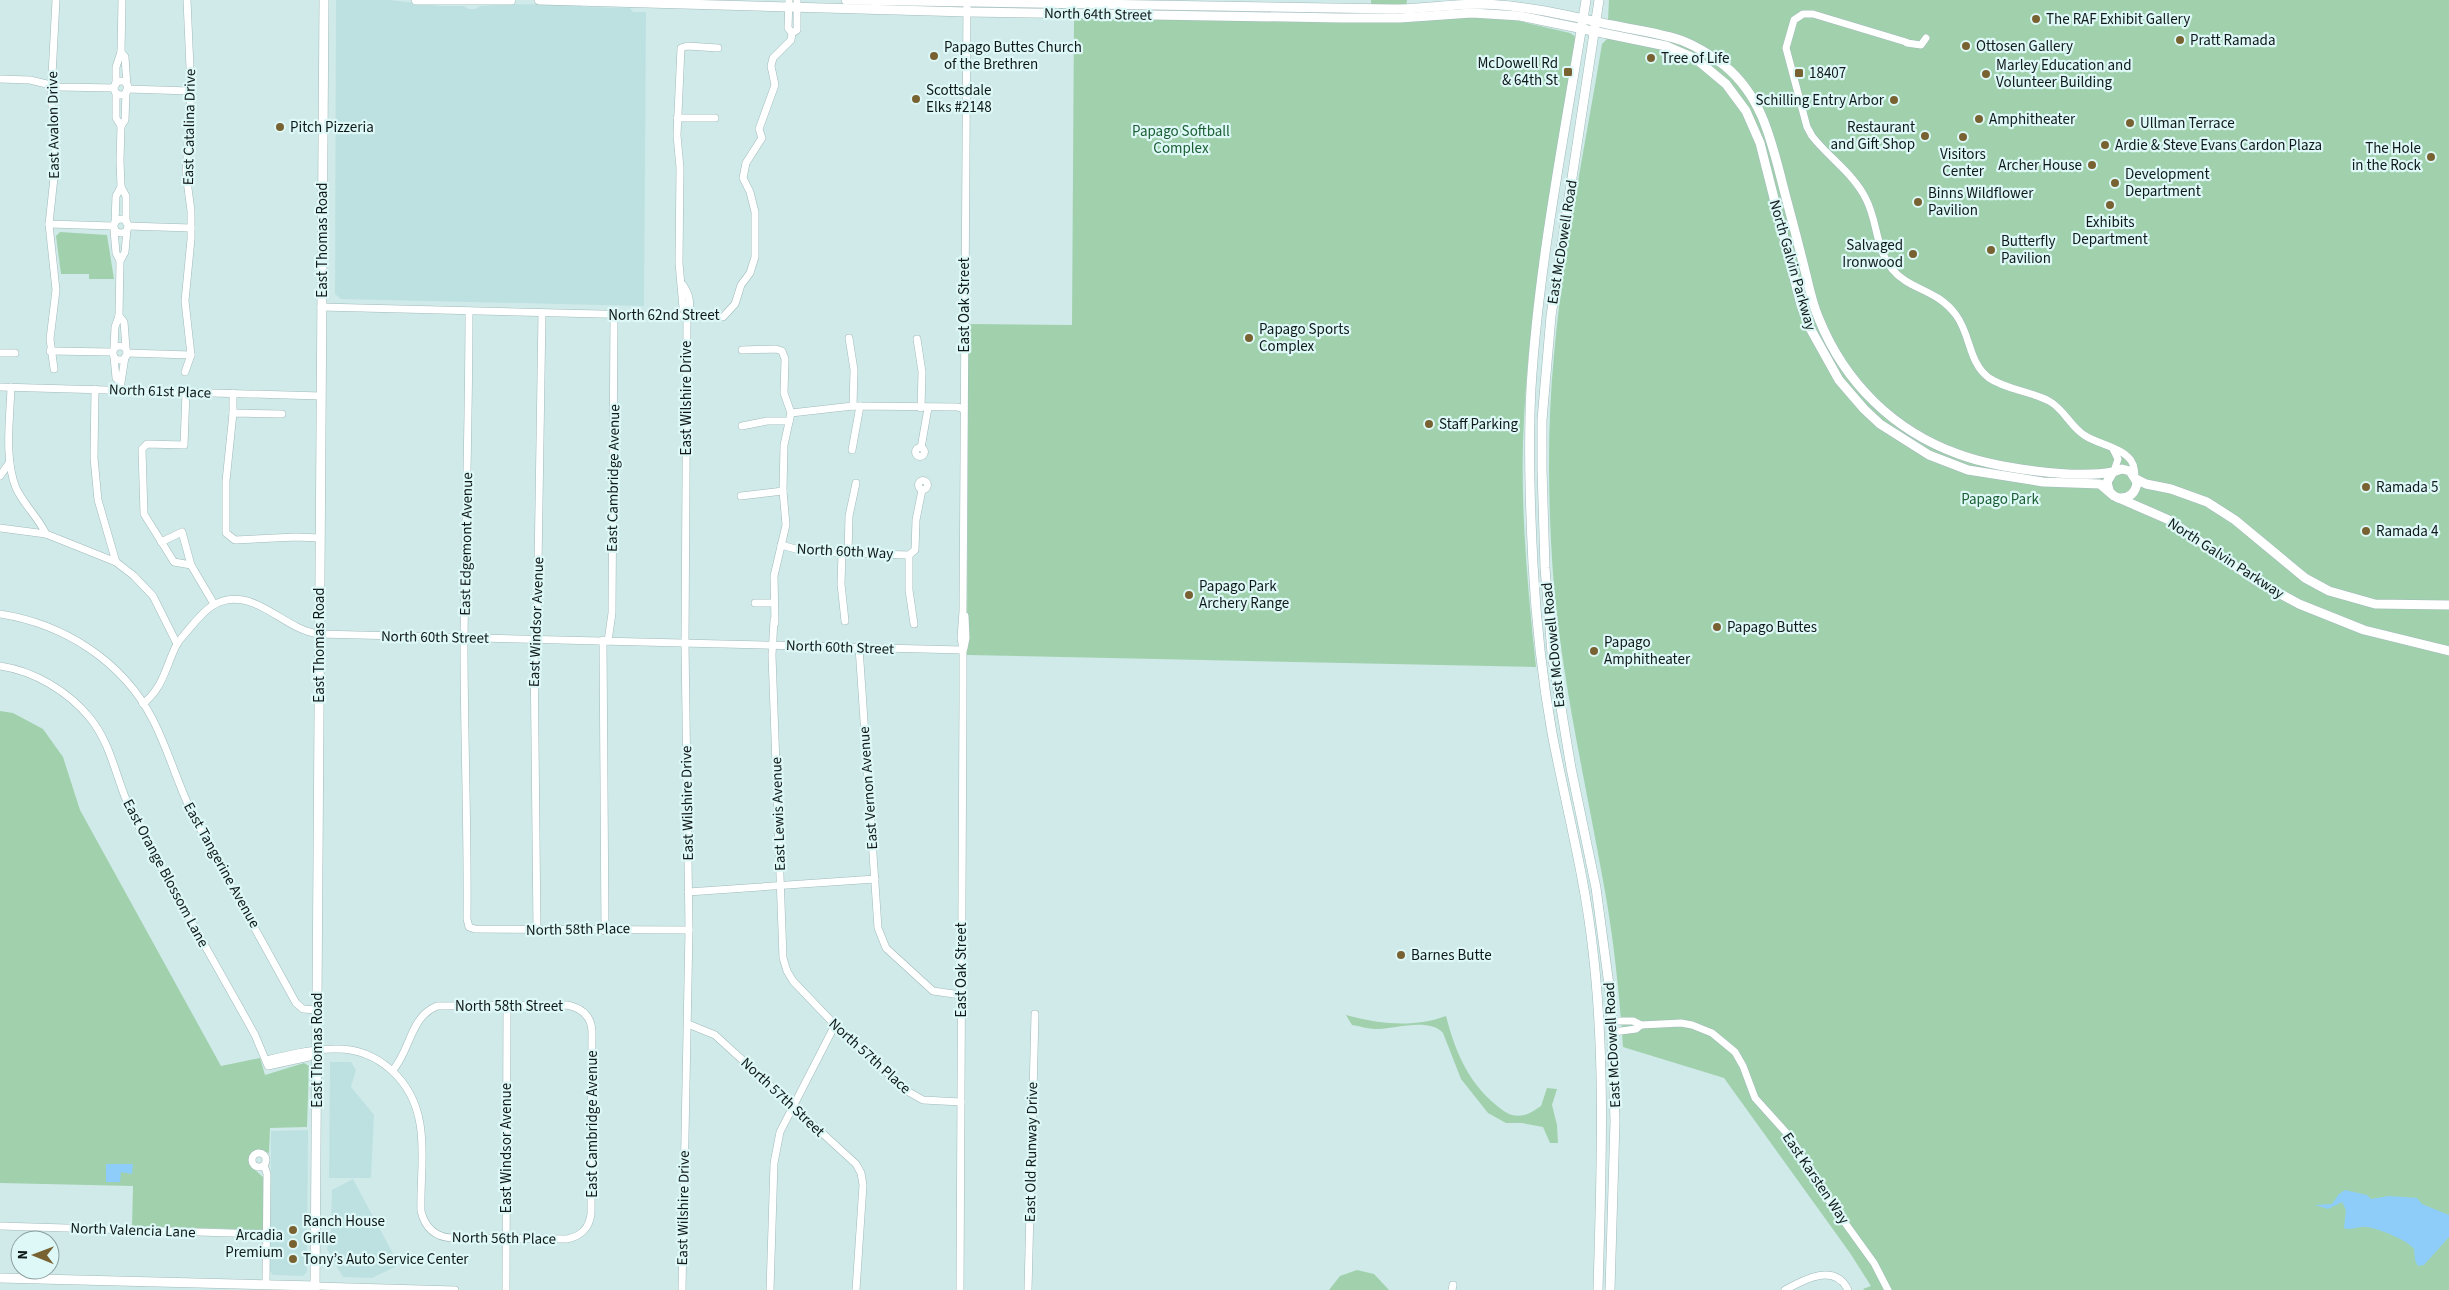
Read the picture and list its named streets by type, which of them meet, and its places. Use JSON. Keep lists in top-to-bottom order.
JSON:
{
  "streets": {
    "main road": [
      "North 64th Street",
      "East Thomas Road",
      "East McDowell Road",
      "North Galvin Parkway"
    ],
    "street": [
      "East Avalon Drive",
      "East Catalina Drive",
      "East Oak Street",
      "North 62nd Street",
      "North 61st Place",
      "East Wilshire Drive",
      "East Cambridge Avenue",
      "East Edgemont Avenue",
      "North 60th Way",
      "East Windsor Avenue",
      "North 60th Street",
      "East Vernon Avenue",
      "East Lewis Avenue",
      "East Tangerine Avenue",
      "East Orange Blossom Lane",
      "North 58th Place",
      "North 58th Street",
      "North 57th Place",
      "North 57th Street",
      "East Old Runway Drive",
      "East Karsten Way",
      "North Valencia Lane",
      "North 56th Place"
    ]
  },
  "crossings": [
    ["North 64th Street", "East McDowell Road"],
    ["North 64th Street", "North Galvin Parkway"],
    ["North 64th Street", "East Oak Street"],
    ["North 64th Street", "North 62nd Street"],
    ["East Thomas Road", "North 62nd Street"],
    ["East Thomas Road", "North 61st Place"],
    ["East Thomas Road", "North 60th Street"],
    ["East Thomas Road", "East Tangerine Avenue"],
    ["East Thomas Road", "East Orange Blossom Lane"],
    ["East McDowell Road", "North Galvin Parkway"],
    ["East McDowell Road", "East Karsten Way"],
    ["East Oak Street", "North 60th Street"],
    ["East Oak Street", "East Vernon Avenue"],
    ["East Oak Street", "North 57th Place"],
    ["North 62nd Street", "East Wilshire Drive"],
    ["North 62nd Street", "East Cambridge Avenue"],
    ["North 62nd Street", "East Edgemont Avenue"],
    ["North 62nd Street", "East Windsor Avenue"],
    ["East Wilshire Drive", "North 60th Street"],
    ["East Wilshire Drive", "North 58th Place"],
    ["East Wilshire Drive", "North 57th Street"],
    ["East Cambridge Avenue", "North 60th Street"],
    ["East Cambridge Avenue", "North 58th Place"],
    ["East Cambridge Avenue", "North 58th Street"],
    ["East Cambridge Avenue", "North 56th Place"],
    ["East Edgemont Avenue", "North 60th Street"],
    ["East Edgemont Avenue", "North 58th Place"],
    ["North 60th Way", "East Lewis Avenue"],
    ["East Windsor Avenue", "North 60th Street"],
    ["East Windsor Avenue", "North 58th Place"],
    ["East Windsor Avenue", "North 58th Street"],
    ["East Windsor Avenue", "North 56th Place"],
    ["North 60th Street", "East Vernon Avenue"],
    ["North 60th Street", "East Lewis Avenue"],
    ["East Lewis Avenue", "North 57th Place"],
    ["North 58th Street", "North 56th Place"]
  ],
  "parks": ["Papago Softball Complex", "Papago Park"],
  "places": {
    "other": [
      "The RAF Exhibit Gallery",
      "Pratt Ramada",
      "Ottosen Gallery",
      "Papago Buttes Church of the Brethren",
      "Tree of Life",
      "Marley Education and Volunteer Building",
      "Scottsdale Elks #2148",
      "Schilling Entry Arbor",
      "Amphitheater",
      "Ullman Terrace",
      "Pitch Pizzeria",
      "Restaurant and Gift Shop",
      "Visitors Center",
      "Ardie & Steve Evans Cardon Plaza",
      "The Hole in the Rock",
      "Archer House",
      "Development Department",
      "Binns Wildflower Pavilion",
      "Exhibits Department",
      "Butterfly Pavilion",
      "Salvaged Ironwood",
      "Papago Sports Complex",
      "Staff Parking",
      "Ramada 5",
      "Ramada 4",
      "Papago Park Archery Range",
      "Papago Buttes",
      "Papago Amphitheater",
      "Barnes Butte",
      "Ranch House Grille",
      "Arcadia Premium",
      "Tony’s Auto Service Center"
    ],
    "transit": ["McDowell Rd & 64th St", "18407"]
  },
  "north": "left"
}
